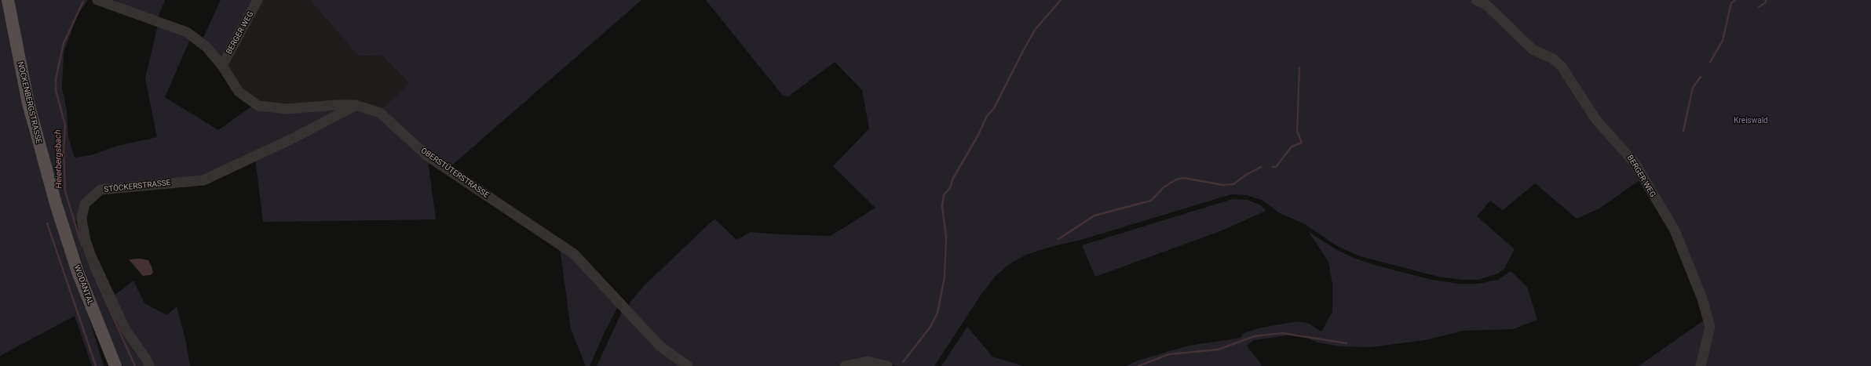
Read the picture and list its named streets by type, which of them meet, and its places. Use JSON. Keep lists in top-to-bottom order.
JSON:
{
  "streets": {
    "main road": ["NOCKENBERGSTRASSE", "WODANTAL"],
    "street": ["BERGER WEG", "OBERSTÜTERSTRASSE", "STÖCKERSTRASSE"]
  },
  "crossings": [
    ["BERGER WEG", "OBERSTÜTERSTRASSE"],
    ["NOCKENBERGSTRASSE", "WODANTAL"],
    ["OBERSTÜTERSTRASSE", "STÖCKERSTRASSE"]
  ],
  "water": ["Heierbergsbach"],
  "parks": ["Kreiswald"]
}
